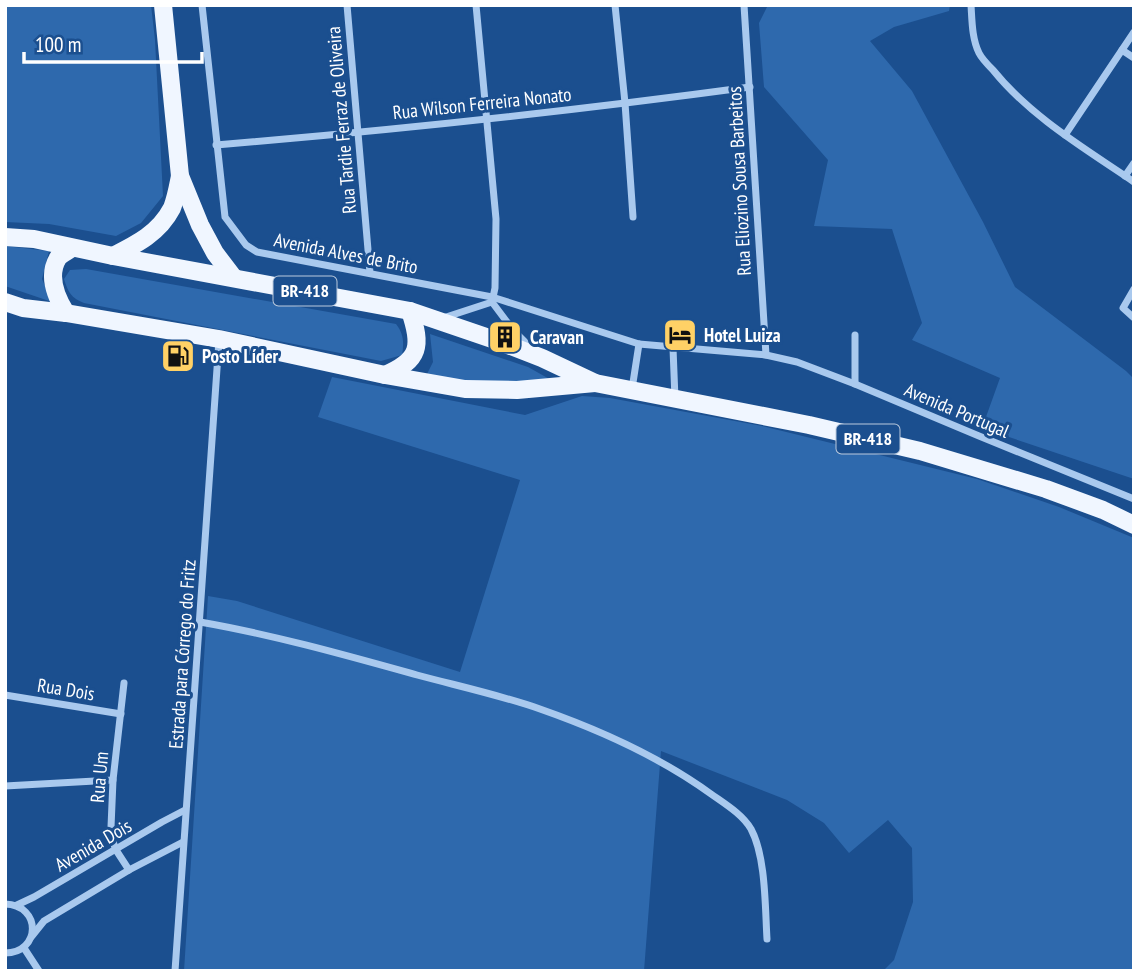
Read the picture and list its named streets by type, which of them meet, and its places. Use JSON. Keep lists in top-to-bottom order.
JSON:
{
  "streets": {
    "main road": ["BR-418"],
    "street": [
      "Rua Wilson Ferreira Nonato",
      "Rua Tardie Ferraz de Oliveira",
      "Rua Eliozino Sousa Barbeitos",
      "Avenida Alves de Brito",
      "Avenida Portugal",
      "Estrada para Córrego do Fritz",
      "Rua Dois",
      "Rua Um",
      "Avenida Dois"
    ]
  },
  "crossings": [
    ["Rua Wilson Ferreira Nonato", "Rua Tardie Ferraz de Oliveira"],
    ["Rua Wilson Ferreira Nonato", "Rua Eliozino Sousa Barbeitos"],
    ["Rua Wilson Ferreira Nonato", "Avenida Alves de Brito"],
    ["Rua Tardie Ferraz de Oliveira", "Avenida Alves de Brito"],
    ["Rua Eliozino Sousa Barbeitos", "Avenida Alves de Brito"],
    ["Rua Eliozino Sousa Barbeitos", "Avenida Portugal"],
    ["Avenida Alves de Brito", "Avenida Portugal"],
    ["BR-418", "Estrada para Córrego do Fritz"],
    ["Estrada para Córrego do Fritz", "Avenida Dois"],
    ["Rua Dois", "Rua Um"],
    ["Rua Um", "Avenida Dois"]
  ],
  "places": {
    "hotel": ["Hotel Luiza"],
    "building": ["Caravan"],
    "fuel station": ["Posto Líder"]
  },
  "scale_bar": "100 m"
}
